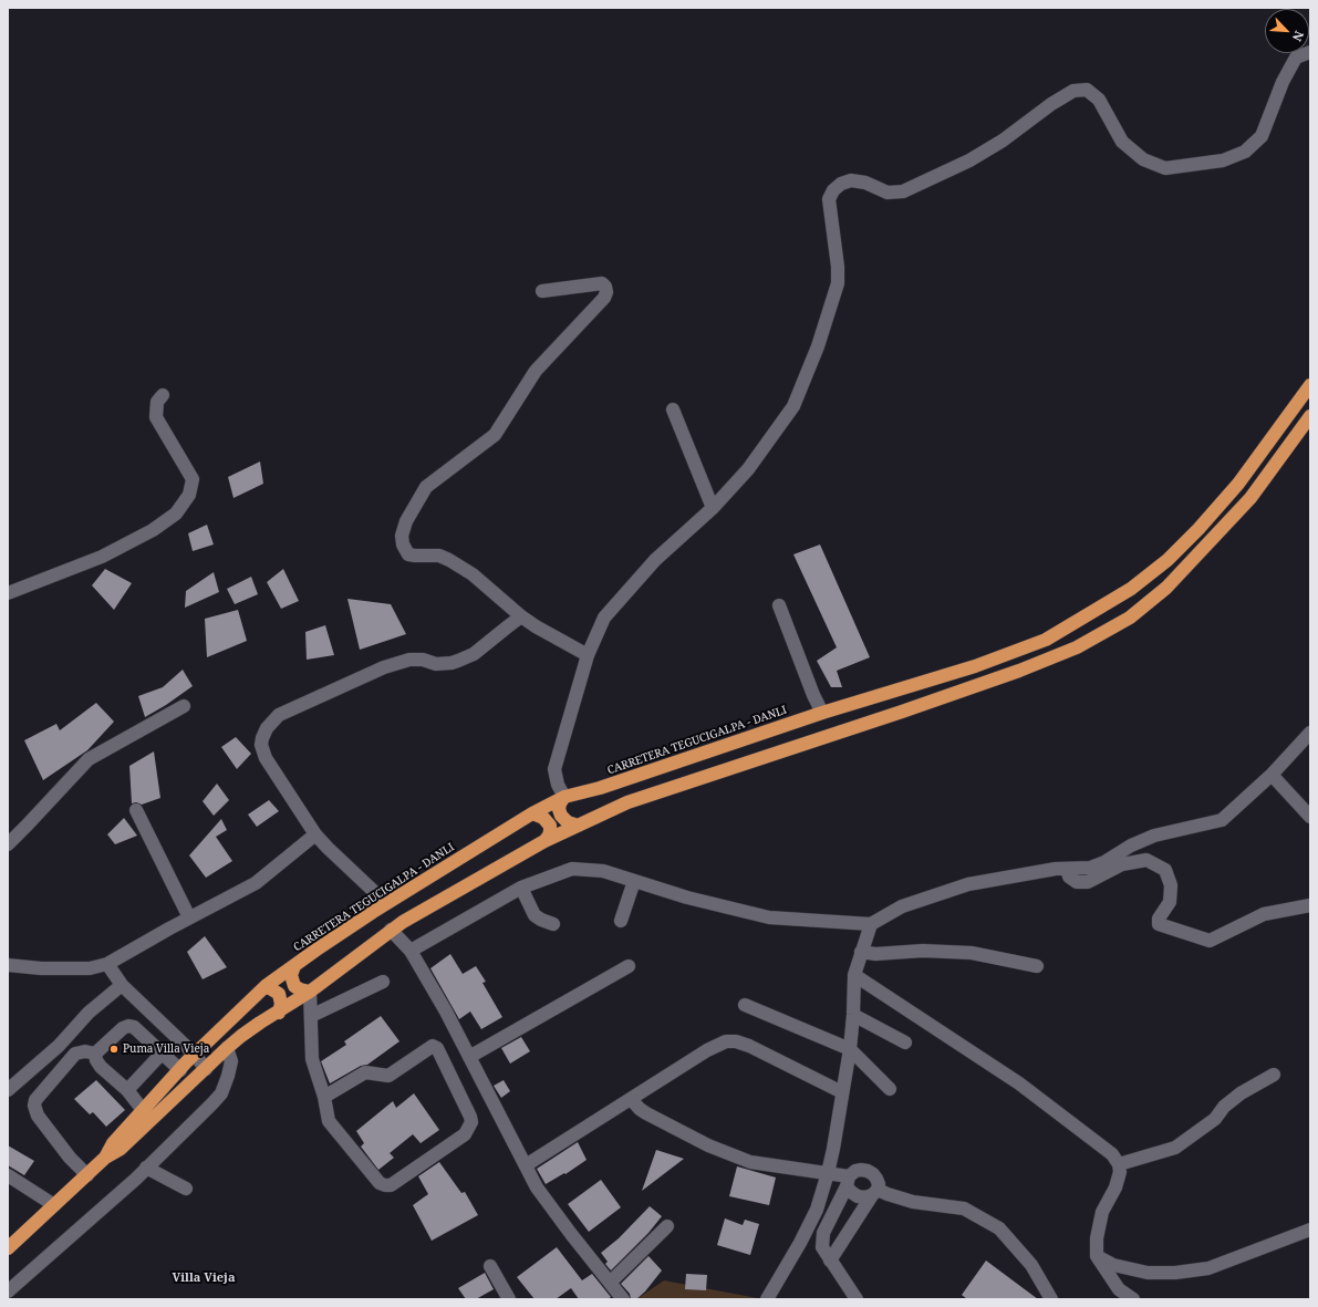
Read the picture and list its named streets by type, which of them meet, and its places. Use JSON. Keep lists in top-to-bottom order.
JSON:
{
  "streets": {
    "highway": ["CARRETERA TEGUCIGALPA - DANLI"]
  },
  "districts": ["Villa Vieja"],
  "places": ["Puma Villa Vieja"],
  "north": "bottom right"
}
